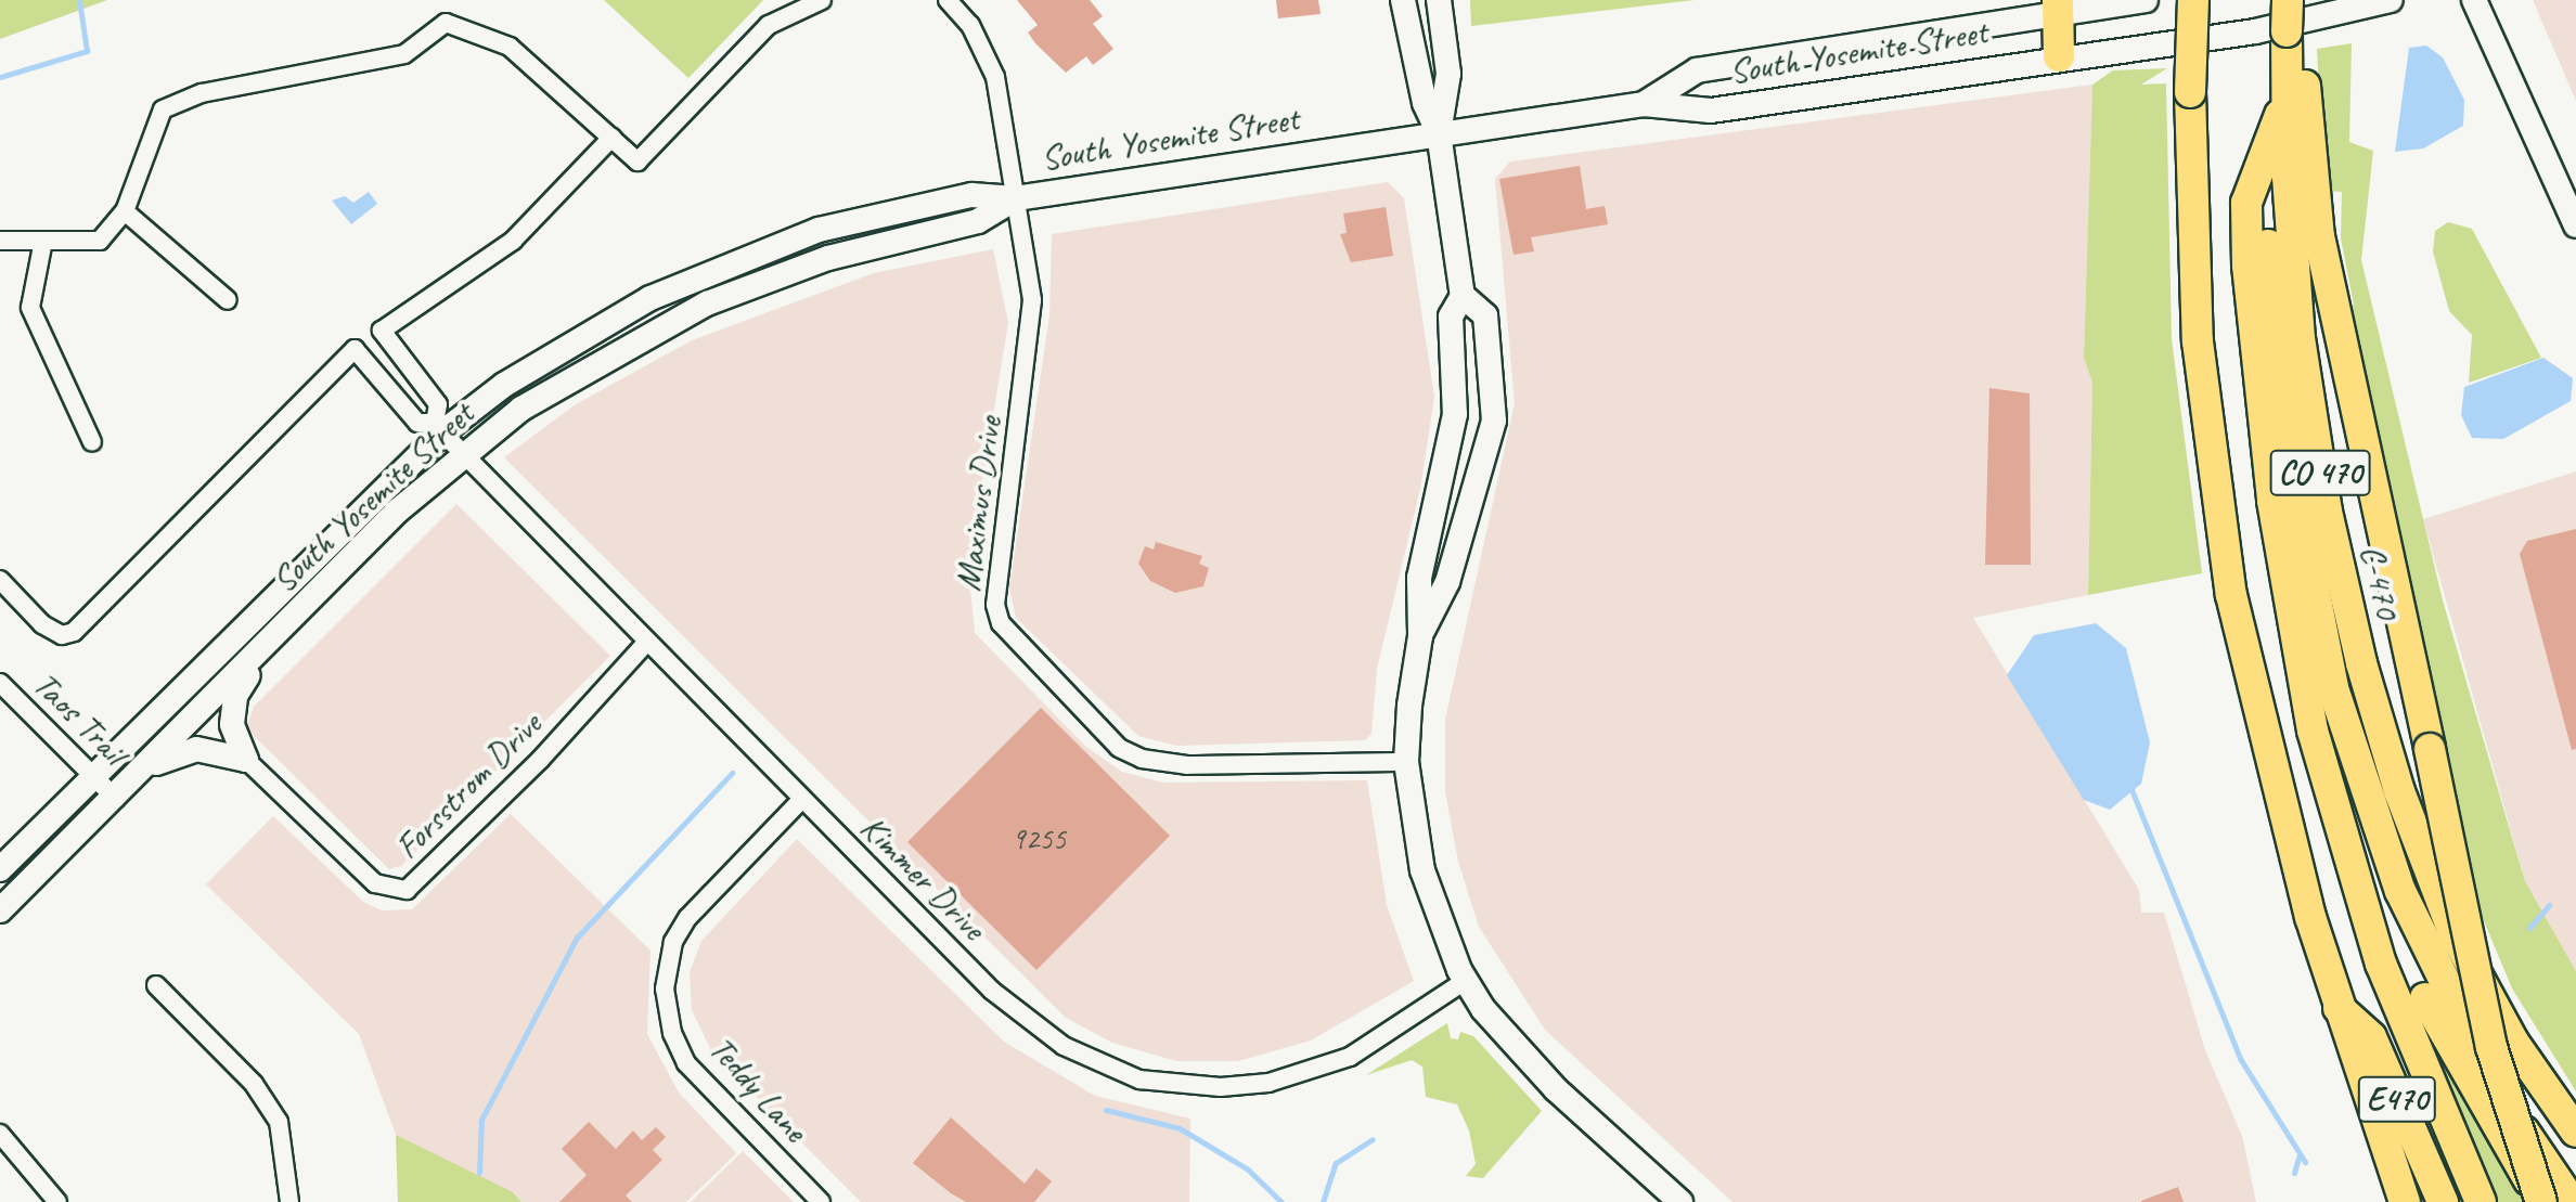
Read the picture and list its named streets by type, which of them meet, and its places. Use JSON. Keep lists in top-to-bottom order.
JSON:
{
  "streets": {
    "highway": ["CO 470", "C-470", "E470"],
    "main road": ["South Yosemite Street"],
    "street": [
      "Maximus Drive",
      "Taos Trail",
      "Forsstrom Drive",
      "Kimmer Drive",
      "Teddy Lane"
    ]
  },
  "crossings": [
    ["South Yosemite Street", "Maximus Drive"],
    ["South Yosemite Street", "Taos Trail"],
    ["South Yosemite Street", "Kimmer Drive"],
    ["Forsstrom Drive", "Kimmer Drive"],
    ["Kimmer Drive", "Teddy Lane"]
  ],
  "house_numbers": ["9255"]
}
